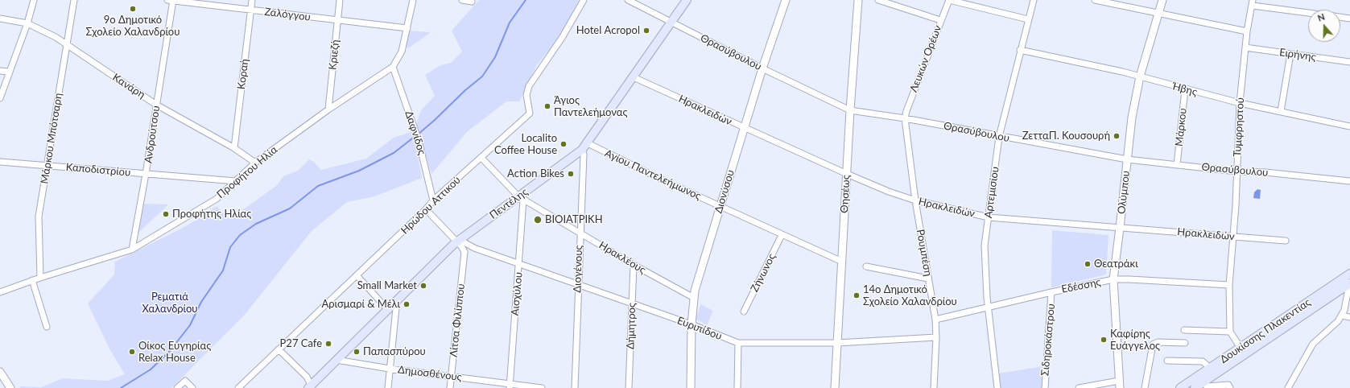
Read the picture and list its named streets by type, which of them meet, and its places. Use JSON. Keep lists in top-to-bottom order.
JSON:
{
  "streets": {
    "main road": ["Πεντέλης", "Δουκίσσης Πλακεντίας"],
    "street": [
      "Ζαλόγγου",
      "Θρασύβουλου",
      "Κριεζή",
      "Ειρήνης",
      "Λευκών Ορέων",
      "Κοραή",
      "Κανάρη",
      "Ήβης",
      "Ηρακλειδών",
      "Μάρκου",
      "Τυμφρηστού",
      "Δαφνίδος",
      "Ανδρούτσου",
      "Μάρκου Μπότσαρη",
      "Καποδιστρίου",
      "Προφήτου Ηλία",
      "Αγίου Παντελεήμωνος",
      "Διονύσου",
      "Αρτεμισίου",
      "Ολύμπου",
      "Θησέως",
      "Ηρώδου Αττικού",
      "Ρουμπέση",
      "Ηρακλέους",
      "Διογένους",
      "Ζήνωνος",
      "Εδέσσης",
      "Αισχύλου",
      "Λίτσα Φιλίππου",
      "Δήμητρος",
      "Ευριπίδου",
      "Σιδηροκάστρου",
      "Δημοσθένους"
    ]
  },
  "crossings": [
    ["Ζαλόγγου", "Κριεζή"],
    ["Ζαλόγγου", "Κοραή"],
    ["Ζαλόγγου", "Ανδρούτσου"],
    ["Θρασύβουλου", "Λευκών Ορέων"],
    ["Θρασύβουλου", "Μάρκου"],
    ["Θρασύβουλου", "Τυμφρηστού"],
    ["Θρασύβουλου", "Διονύσου"],
    ["Θρασύβουλου", "Αρτεμισίου"],
    ["Θρασύβουλου", "Ολύμπου"],
    ["Θρασύβουλου", "Θησέως"],
    ["Θρασύβουλου", "Πεντέλης"],
    ["Θρασύβουλου", "Ρουμπέση"],
    ["Κριεζή", "Προφήτου Ηλία"],
    ["Ειρήνης", "Τυμφρηστού"],
    ["Λευκών Ορέων", "Ρουμπέση"],
    ["Κοραή", "Κανάρη"],
    ["Κανάρη", "Ανδρούτσου"],
    ["Κανάρη", "Μάρκου Μπότσαρη"],
    ["Κανάρη", "Προφήτου Ηλία"],
    ["Ήβης", "Μάρκου"],
    ["Ήβης", "Τυμφρηστού"],
    ["Ήβης", "Αρτεμισίου"],
    ["Ήβης", "Ολύμπου"],
    ["Ηρακλειδών", "Τυμφρηστού"],
    ["Ηρακλειδών", "Διονύσου"],
    ["Ηρακλειδών", "Αρτεμισίου"],
    ["Ηρακλειδών", "Ολύμπου"],
    ["Ηρακλειδών", "Θησέως"],
    ["Ηρακλειδών", "Πεντέλης"],
    ["Ηρακλειδών", "Ρουμπέση"],
    ["Τυμφρηστού", "Εδέσσης"],
    ["Δαφνίδος", "Προφήτου Ηλία"],
    ["Δαφνίδος", "Ηρώδου Αττικού"],
    ["Ανδρούτσου", "Καποδιστρίου"],
    ["Ανδρούτσου", "Προφήτου Ηλία"],
    ["Μάρκου Μπότσαρη", "Καποδιστρίου"],
    ["Μάρκου Μπότσαρη", "Προφήτου Ηλία"],
    ["Καποδιστρίου", "Προφήτου Ηλία"],
    ["Αγίου Παντελεήμωνος", "Διονύσου"],
    ["Αγίου Παντελεήμωνος", "Θησέως"],
    ["Αγίου Παντελεήμωνος", "Πεντέλης"],
    ["Αγίου Παντελεήμωνος", "Ζήνωνος"],
    ["Διονύσου", "Ηρακλέους"],
    ["Διονύσου", "Ευριπίδου"],
    ["Αρτεμισίου", "Εδέσσης"],
    ["Ολύμπου", "Εδέσσης"],
    ["Θησέως", "Ευριπίδου"],
    ["Πεντέλης", "Ηρακλέους"],
    ["Πεντέλης", "Διογένους"],
    ["Πεντέλης", "Αισχύλου"],
    ["Πεντέλης", "Ευριπίδου"],
    ["Πεντέλης", "Δημοσθένους"],
    ["Ηρώδου Αττικού", "Ηρακλέους"],
    ["Ρουμπέση", "Εδέσσης"],
    ["Ρουμπέση", "Ευριπίδου"],
    ["Ηρακλέους", "Διογένους"],
    ["Ηρακλέους", "Αισχύλου"],
    ["Ηρακλέους", "Δήμητρος"],
    ["Διογένους", "Ευριπίδου"],
    ["Εδέσσης", "Σιδηροκάστρου"],
    ["Αισχύλου", "Ευριπίδου"],
    ["Αισχύλου", "Δημοσθένους"],
    ["Λίτσα Φιλίππου", "Δημοσθένους"],
    ["Δήμητρος", "Ευριπίδου"]
  ],
  "parks": ["Ρεματιά Χαλανδρίου"],
  "places": [
    "9ο Δημοτικό Σχολείο Χαλανδρίου",
    "Hotel Acropol",
    "Άγιος Παντελεήμονας",
    "ΖετταΠ. Κουσουρή",
    "Localito Coffee House",
    "Action Bikes",
    "Προφήτης Ηλίας",
    "ΒΙΟΙΑΤΡΙΚΗ",
    "Θεατράκι",
    "Small Market",
    "14ο Δημοτικό Σχολείο Χαλανδρίου",
    "Αρισμαρί & Μέλι",
    "Καφίρης Ευάγγελος",
    "P27 Cafe",
    "Οίκος Ευγηρίας Relax House",
    "Παπασπύρου"
  ],
  "north": "top"
}
